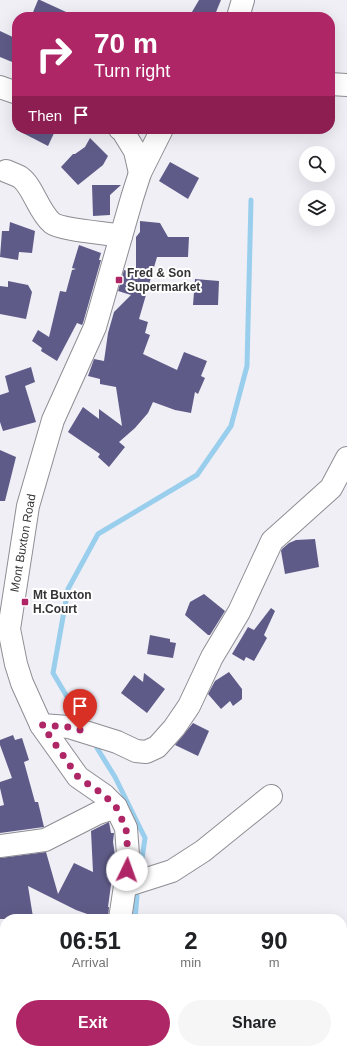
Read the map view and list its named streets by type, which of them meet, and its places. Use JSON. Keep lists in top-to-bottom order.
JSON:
{
  "streets": {
    "street": ["Mont Buxton Road"]
  },
  "places": {
    "transit": ["Fred & Son Supermarket", "Mt Buxton H.Court"]
  },
  "page": {
    "turn": ["70 m", "Turn right"],
    "then": "Then",
    "eta": [
      "06:51",
      "Arrival",
      "2",
      "min",
      "90",
      "m"
    ],
    "buttons": ["Exit", "Share"]
  }
}
